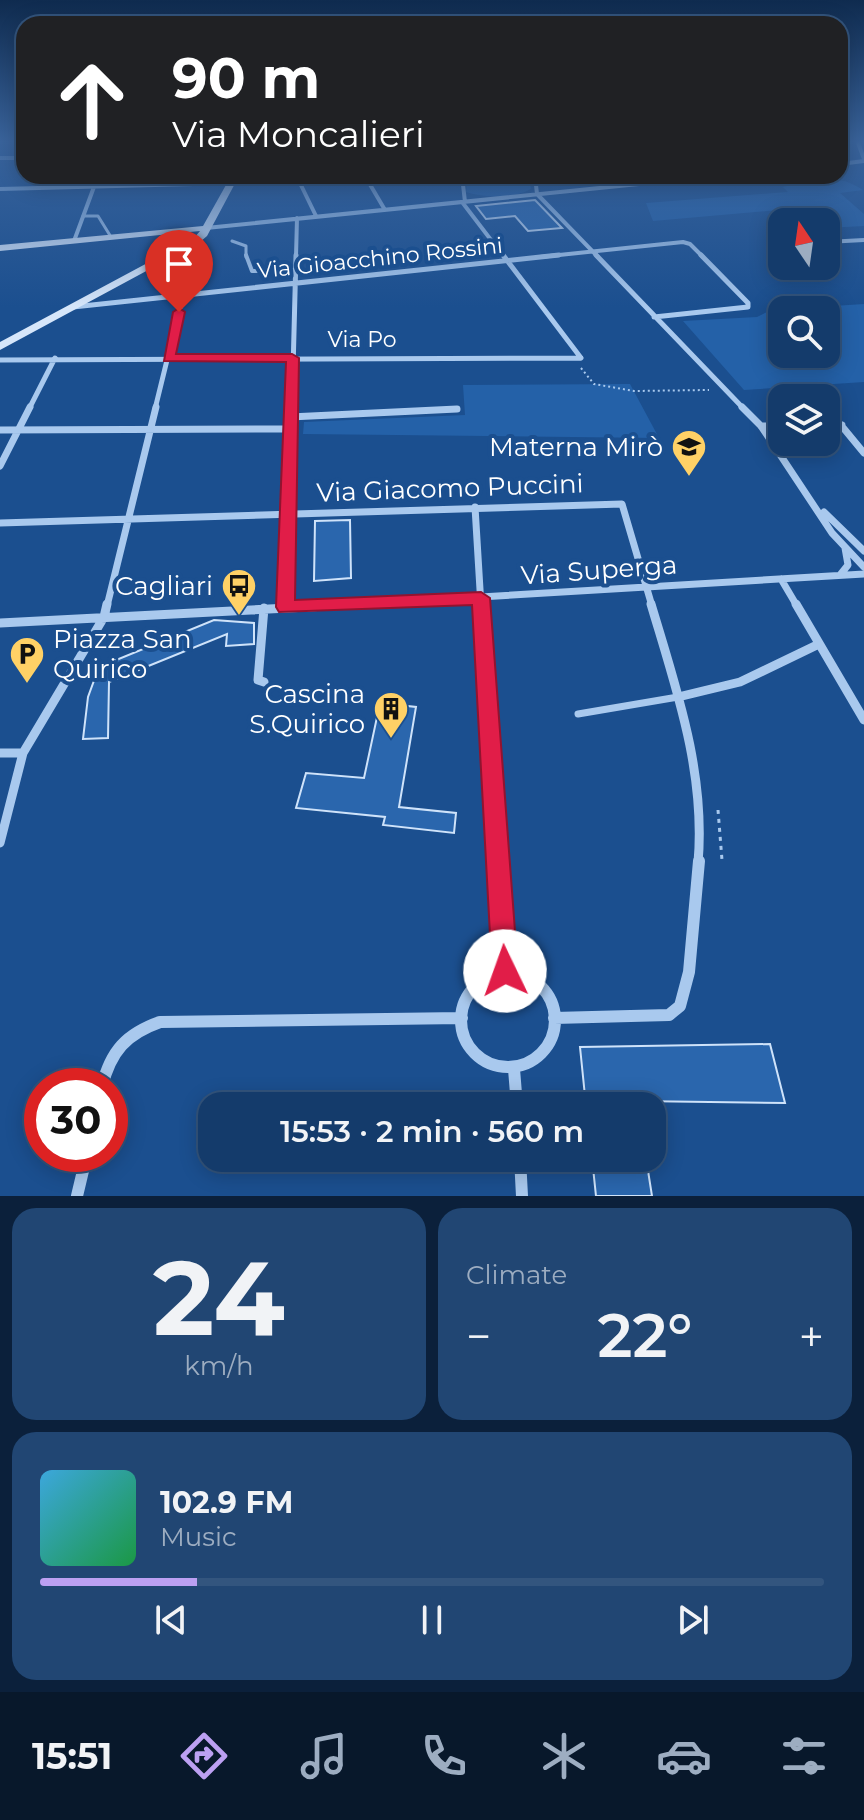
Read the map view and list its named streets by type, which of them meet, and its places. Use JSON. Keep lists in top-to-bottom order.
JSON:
{
  "streets": {
    "street": [
      "Via Gioacchino Rossini",
      "Via Po",
      "Via Giacomo Puccini",
      "Via Superga"
    ]
  },
  "crossings": [
    ["Via Giacomo Puccini", "Via Superga"]
  ],
  "places": {
    "school or university": ["Materna Mirò"],
    "bus stop": ["Cagliari"],
    "parking": ["Piazza San Quirico"],
    "building": ["Cascina S.Quirico"]
  },
  "north": "top",
  "page": {
    "turn": ["90 m", "Via Moncalieri"],
    "limit": "30",
    "trip": "15:53 · 2 min · 560 m",
    "tile": [
      ["24", "km/h"],
      "Climate"
    ],
    "heat": ["−", "22°", "+"],
    "song": ["102.9 FM", "Music"],
    "tabs": "15:51"
  }
}
